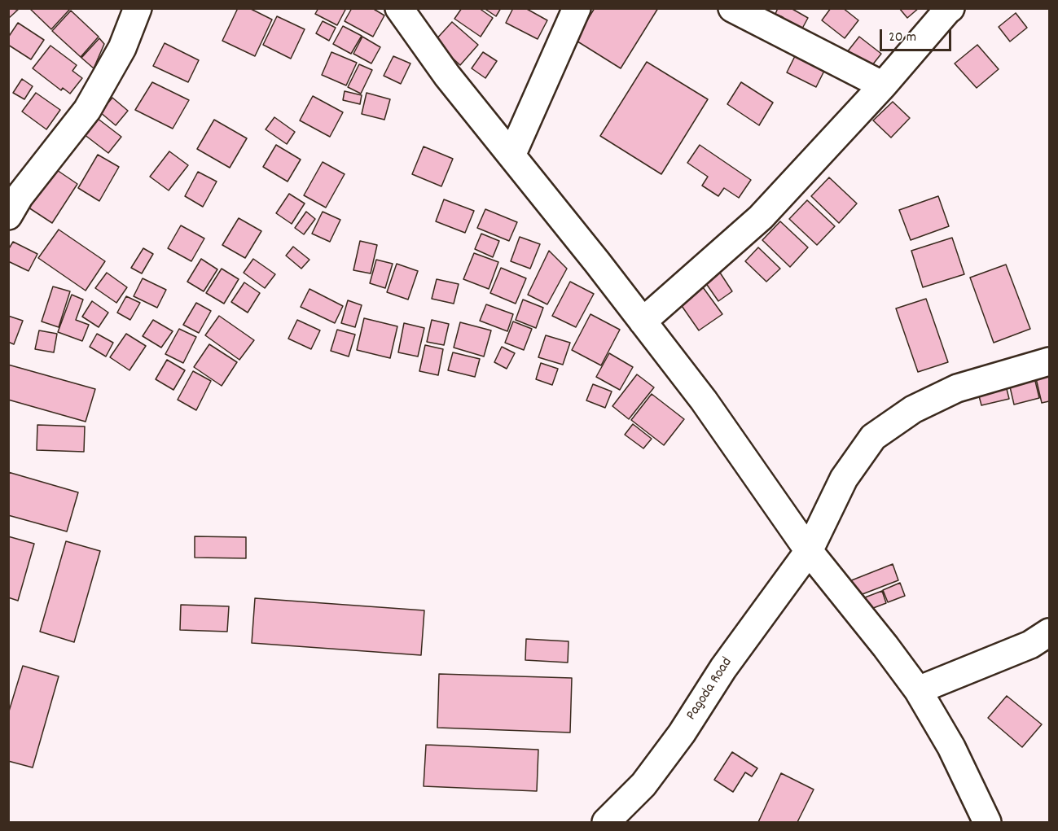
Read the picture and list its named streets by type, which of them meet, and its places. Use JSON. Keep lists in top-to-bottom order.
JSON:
{
  "streets": {
    "street": ["Pagoda Road"]
  },
  "scale_bar": "20 m"
}
